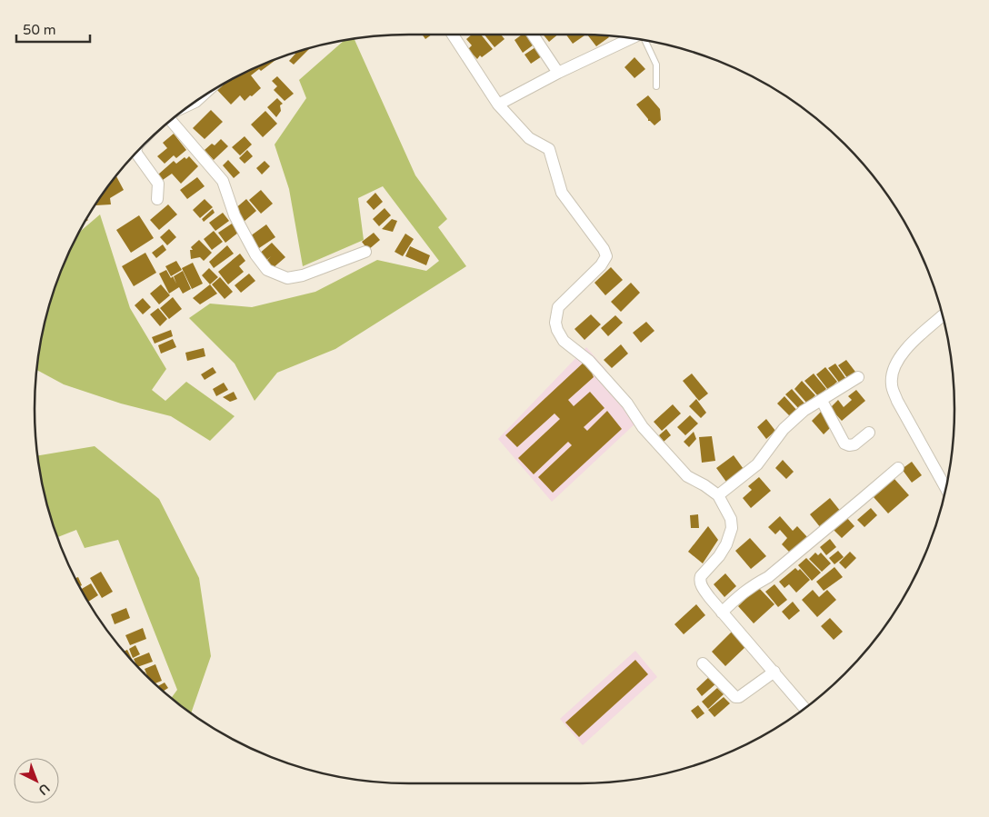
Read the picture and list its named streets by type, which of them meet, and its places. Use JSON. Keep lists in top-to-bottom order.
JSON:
{
  "scale_bar": "50 m",
  "north": "bottom right"
}
